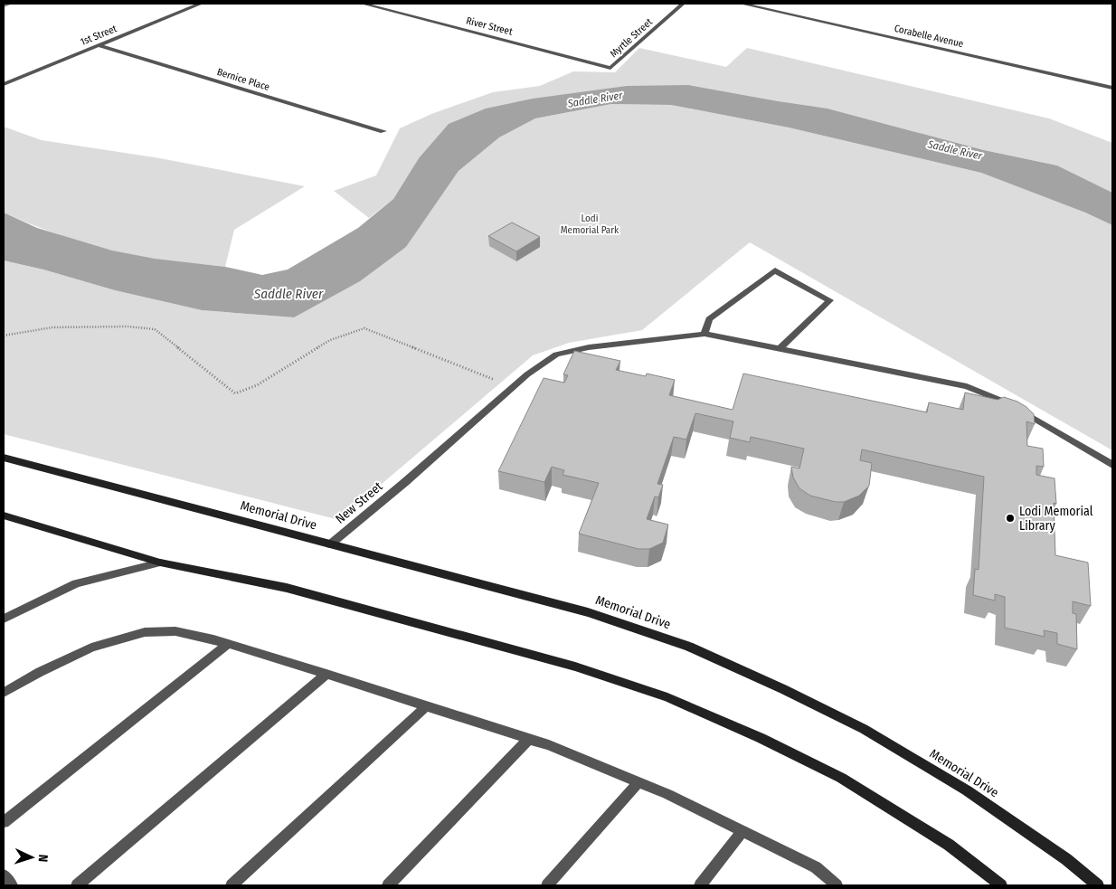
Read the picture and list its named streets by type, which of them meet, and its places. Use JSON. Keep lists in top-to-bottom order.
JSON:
{
  "streets": {
    "main road": ["Memorial Drive"],
    "street": [
      "River Street",
      "1st Street",
      "Corabelle Avenue",
      "Myrtle Street",
      "Bernice Place",
      "New Street"
    ]
  },
  "crossings": [
    ["River Street", "Myrtle Street"],
    ["1st Street", "Bernice Place"],
    ["New Street", "Memorial Drive"]
  ],
  "water": ["Saddle River"],
  "parks": ["Lodi Memorial Park"],
  "places": ["Lodi Memorial Library"],
  "north": "right"
}
